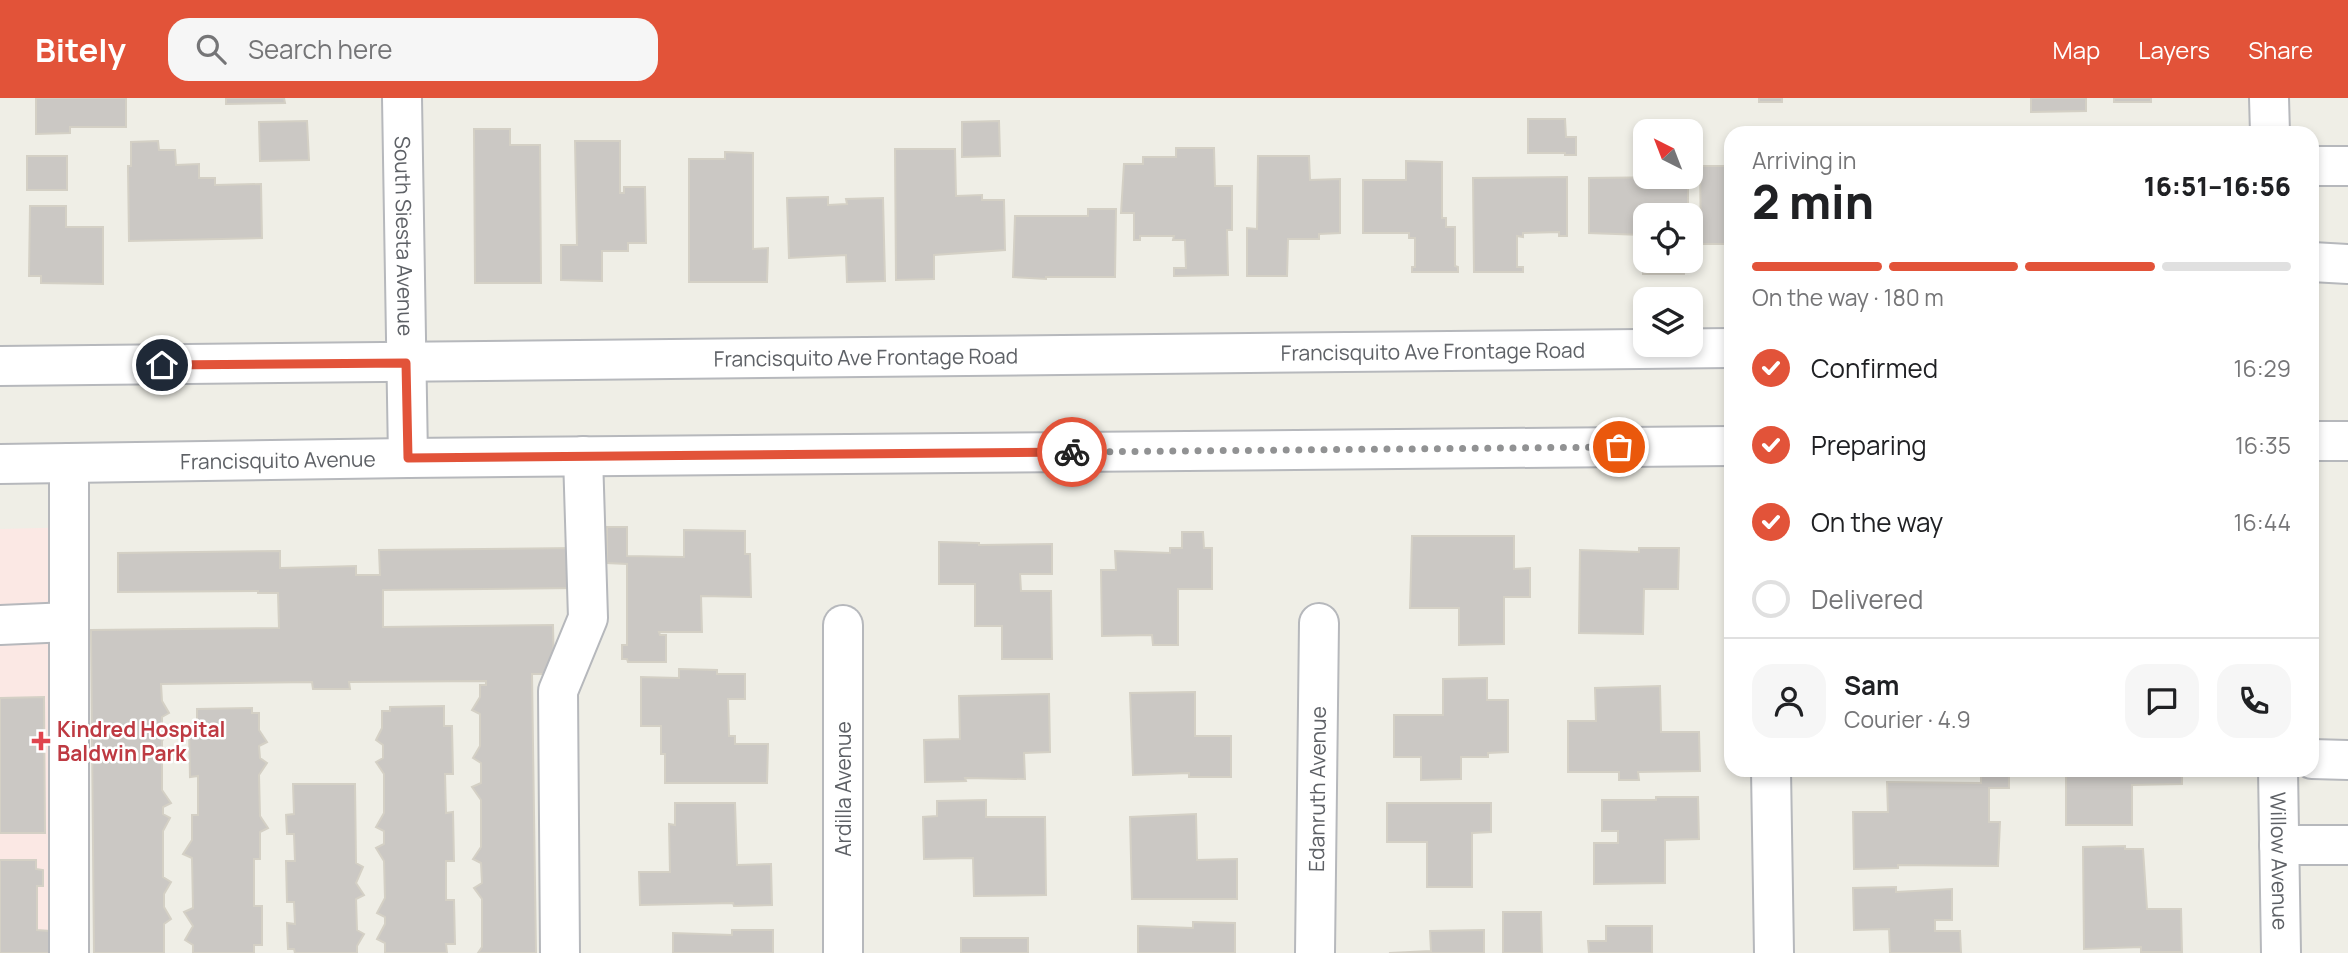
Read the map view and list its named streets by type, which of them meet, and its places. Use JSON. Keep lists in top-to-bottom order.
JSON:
{
  "streets": {
    "street": [
      "South Siesta Avenue",
      "Francisquito Ave Frontage Road",
      "Francisquito Avenue",
      "Edanruth Avenue",
      "Ardilla Avenue",
      "Willow Avenue"
    ]
  },
  "crossings": [
    ["South Siesta Avenue", "Francisquito Ave Frontage Road"],
    ["South Siesta Avenue", "Francisquito Avenue"]
  ],
  "places": {
    "health": ["Kindred Hospital Baldwin Park"]
  },
  "north": "top left",
  "page": {
    "header": "Bitely",
    "search": "Search here",
    "nav": ["Map", "Layers", "Share"],
    "heading": ["2 min", "Arriving in", "16:51–16:56"],
    "panel": ["Sam", "Courier · 4.9"],
    "bar": "On the way · 180 m",
    "list": [
      ["Confirmed", "16:29"],
      ["Preparing", "16:35"],
      ["On the way", "16:44"],
      "Delivered"
    ]
  }
}
